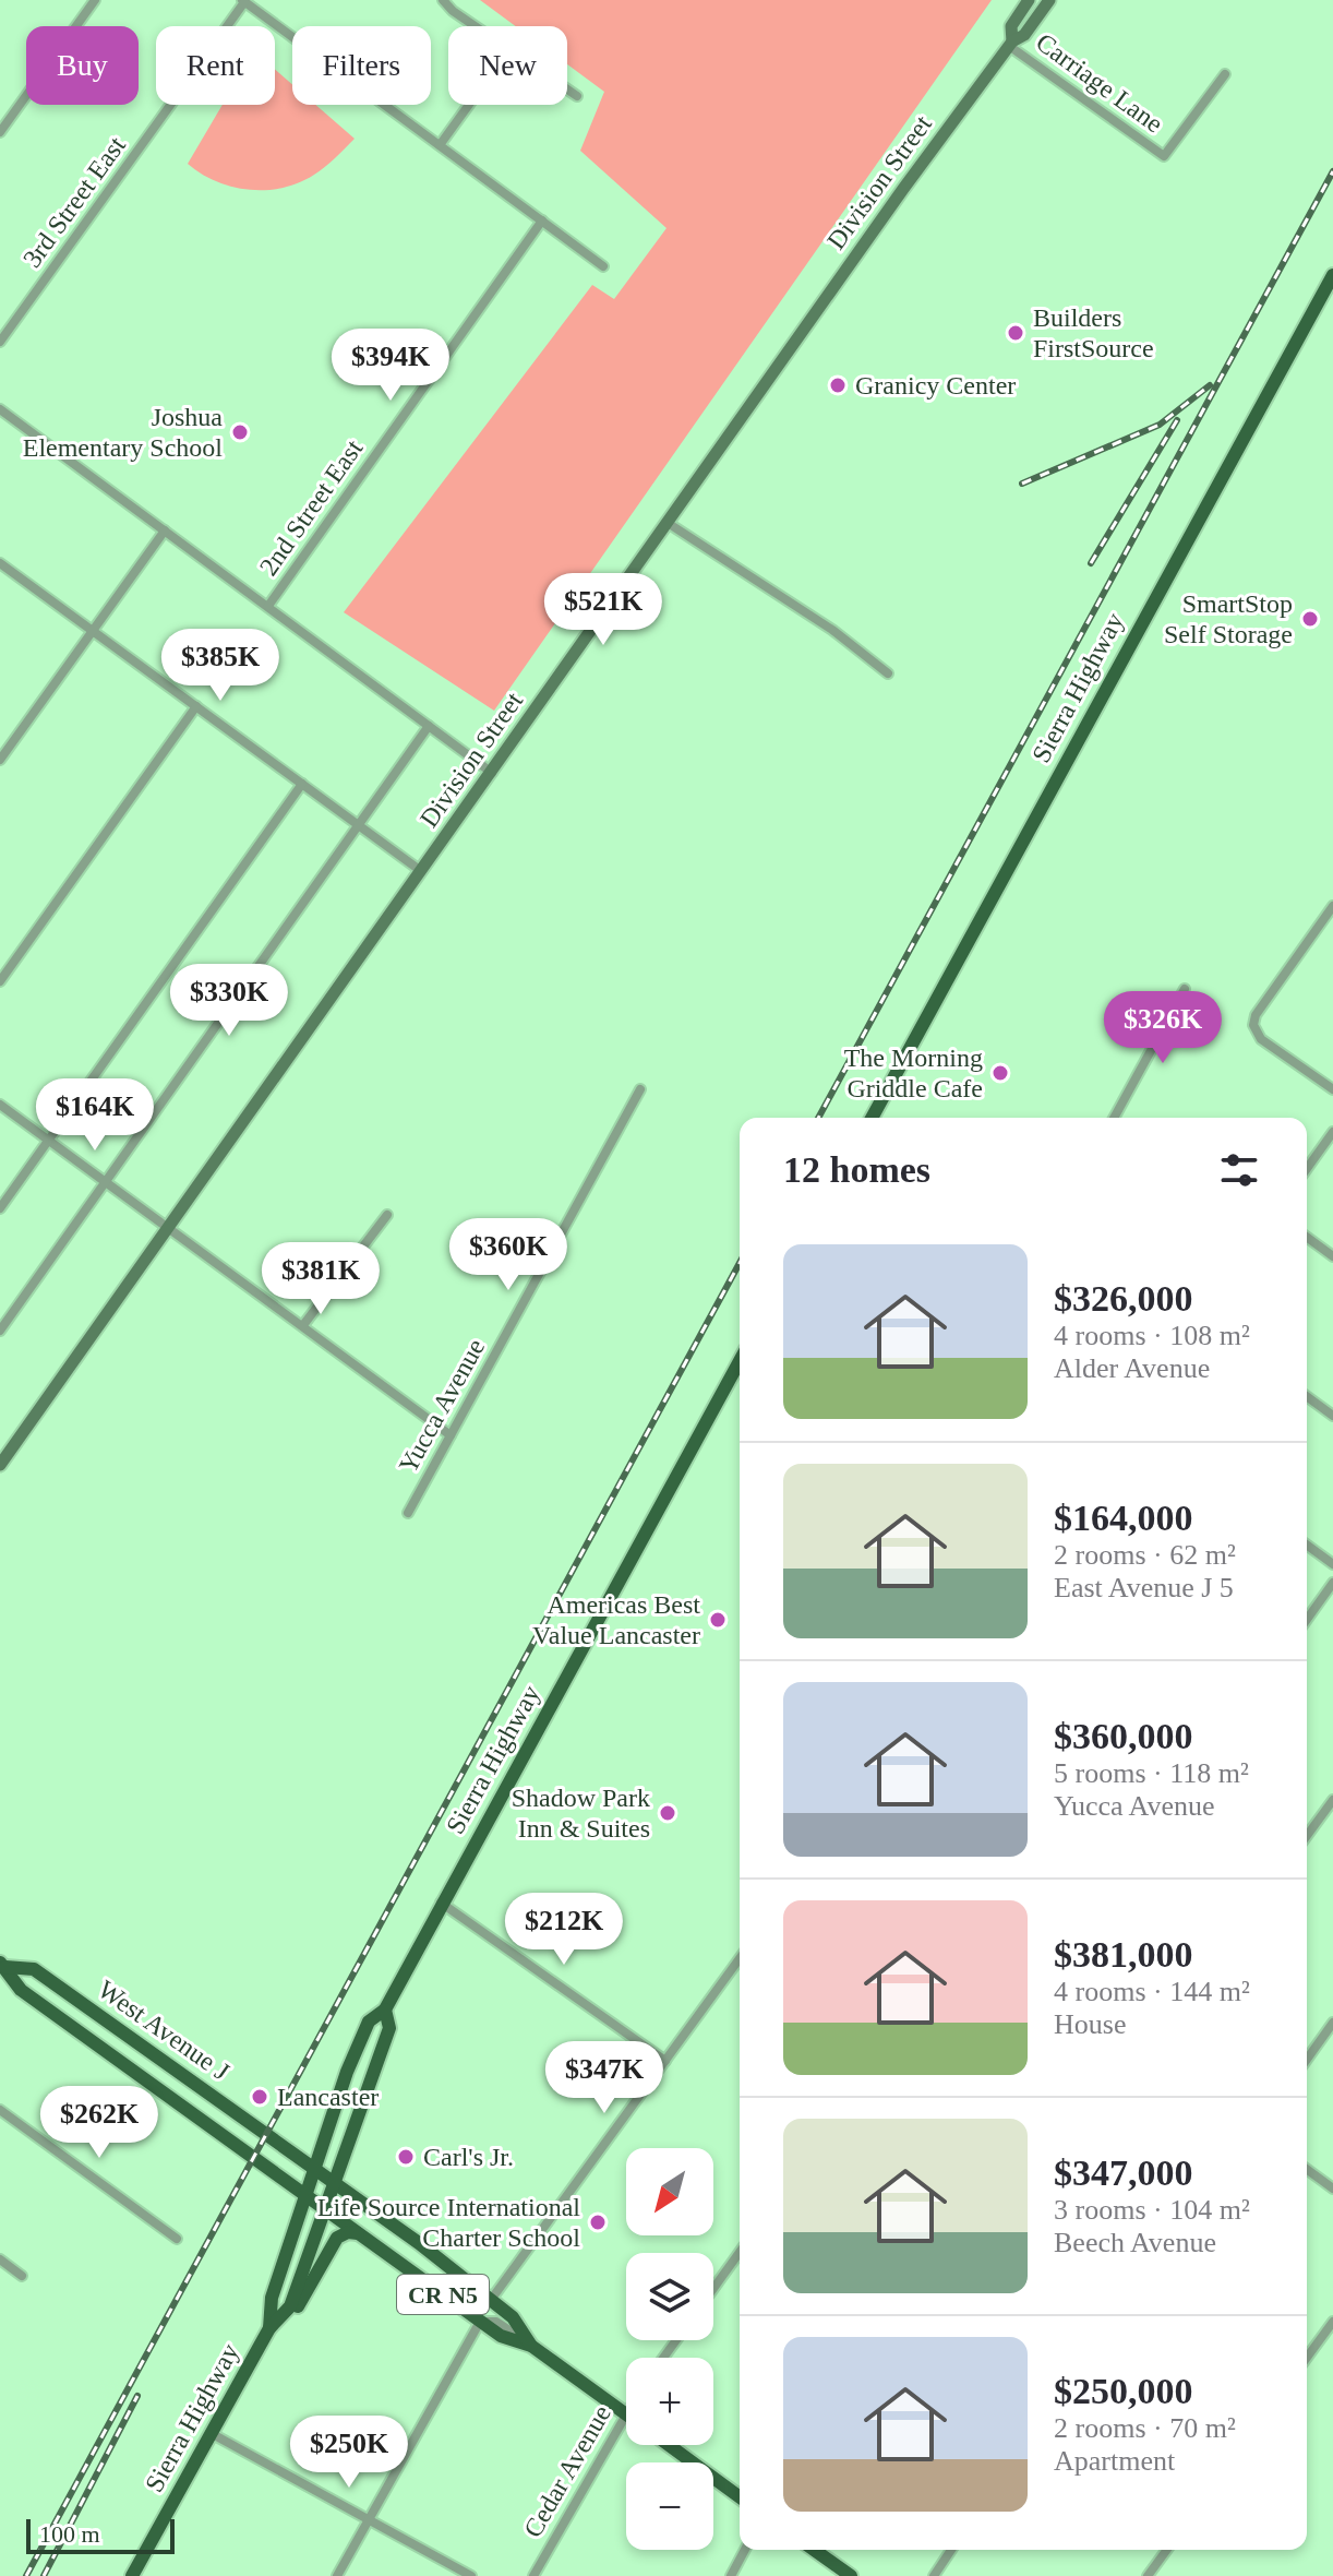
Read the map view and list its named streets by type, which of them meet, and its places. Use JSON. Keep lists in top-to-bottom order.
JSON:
{
  "streets": {
    "main road": [
      "Division Street",
      "Sierra Highway",
      "West Avenue J",
      "CR N5"
    ],
    "street": [
      "Carriage Lane",
      "3rd Street East",
      "2nd Street East",
      "Yucca Avenue",
      "Cedar Avenue"
    ]
  },
  "crossings": [
    ["Carriage Lane", "Division Street"],
    ["Sierra Highway", "West Avenue J"],
    ["West Avenue J", "Cedar Avenue"]
  ],
  "places": [
    "Builders FirstSource",
    "Granicy Center",
    "Joshua Elementary School",
    "SmartStop Self Storage",
    "The Morning Griddle Cafe",
    "Americas Best Value Lancaster",
    "Shadow Park Inn & Suites",
    "Lancaster",
    "Carl's Jr.",
    "Life Source International Charter School"
  ],
  "scale_bar": "100 m",
  "north": "bottom left",
  "page": {
    "chip": [
      "Buy",
      "Rent",
      "Filters",
      "New"
    ],
    "price": [
      "$394K",
      "$521K",
      "$385K",
      "$330K",
      "$326K",
      "$164K",
      "$360K",
      "$381K",
      "$212K",
      "$347K",
      "$262K",
      "$250K"
    ],
    "heading": "12 homes",
    "list": [
      {
        "name": "$326,000",
        "note": "4 rooms · 108 m² · Alder Avenue"
      },
      {
        "name": "$164,000",
        "note": "2 rooms · 62 m² · East Avenue J 5"
      },
      {
        "name": "$360,000",
        "note": "5 rooms · 118 m² · Yucca Avenue"
      },
      {
        "name": "$381,000",
        "note": "4 rooms · 144 m² · House"
      },
      {
        "name": "$347,000",
        "note": "3 rooms · 104 m² · Beech Avenue"
      },
      {
        "name": "$250,000",
        "note": "2 rooms · 70 m² · Apartment"
      }
    ],
    "map_buttons": ["+", "−"],
    "scale": "100 m"
  }
}
